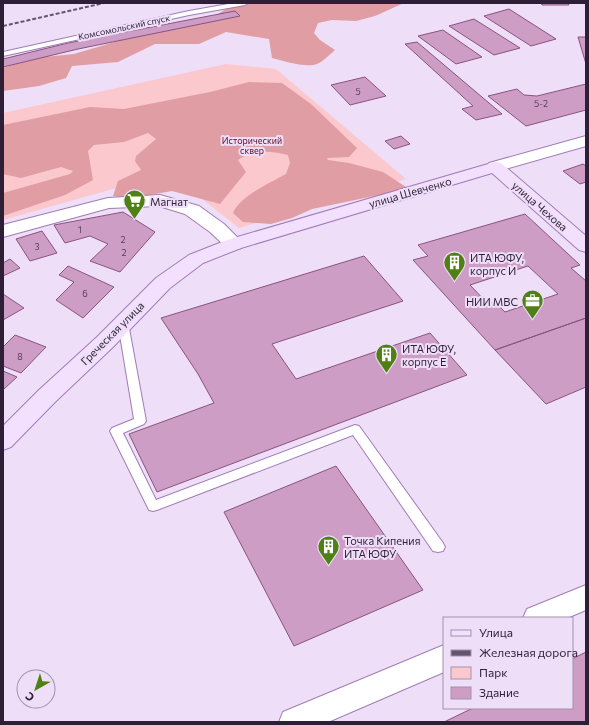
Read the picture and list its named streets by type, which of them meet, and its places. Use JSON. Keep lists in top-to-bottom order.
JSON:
{
  "streets": {
    "main road": ["улица Шевченко", "улица Чехова", "Греческая улица"],
    "lane": ["Комсомольский спуск"]
  },
  "crossings": [
    ["улица Шевченко", "улица Чехова"],
    ["улица Шевченко", "Греческая улица"]
  ],
  "parks": ["Исторический сквер"],
  "places": {
    "supermarket": ["Магнат"],
    "building": ["ИТА ЮФУ, корпус И", "ИТА ЮФУ, корпус Е", "Точка Кипения ИТА ЮФУ"],
    "office": ["НИИ МВС"]
  },
  "house_numbers": [
    "5",
    "5-2",
    "1",
    "2",
    "3",
    "2",
    "6",
    "8"
  ],
  "legend": [
    "Улица",
    "Железная дорога",
    "Парк",
    "Здание"
  ],
  "north": "bottom left"
}
